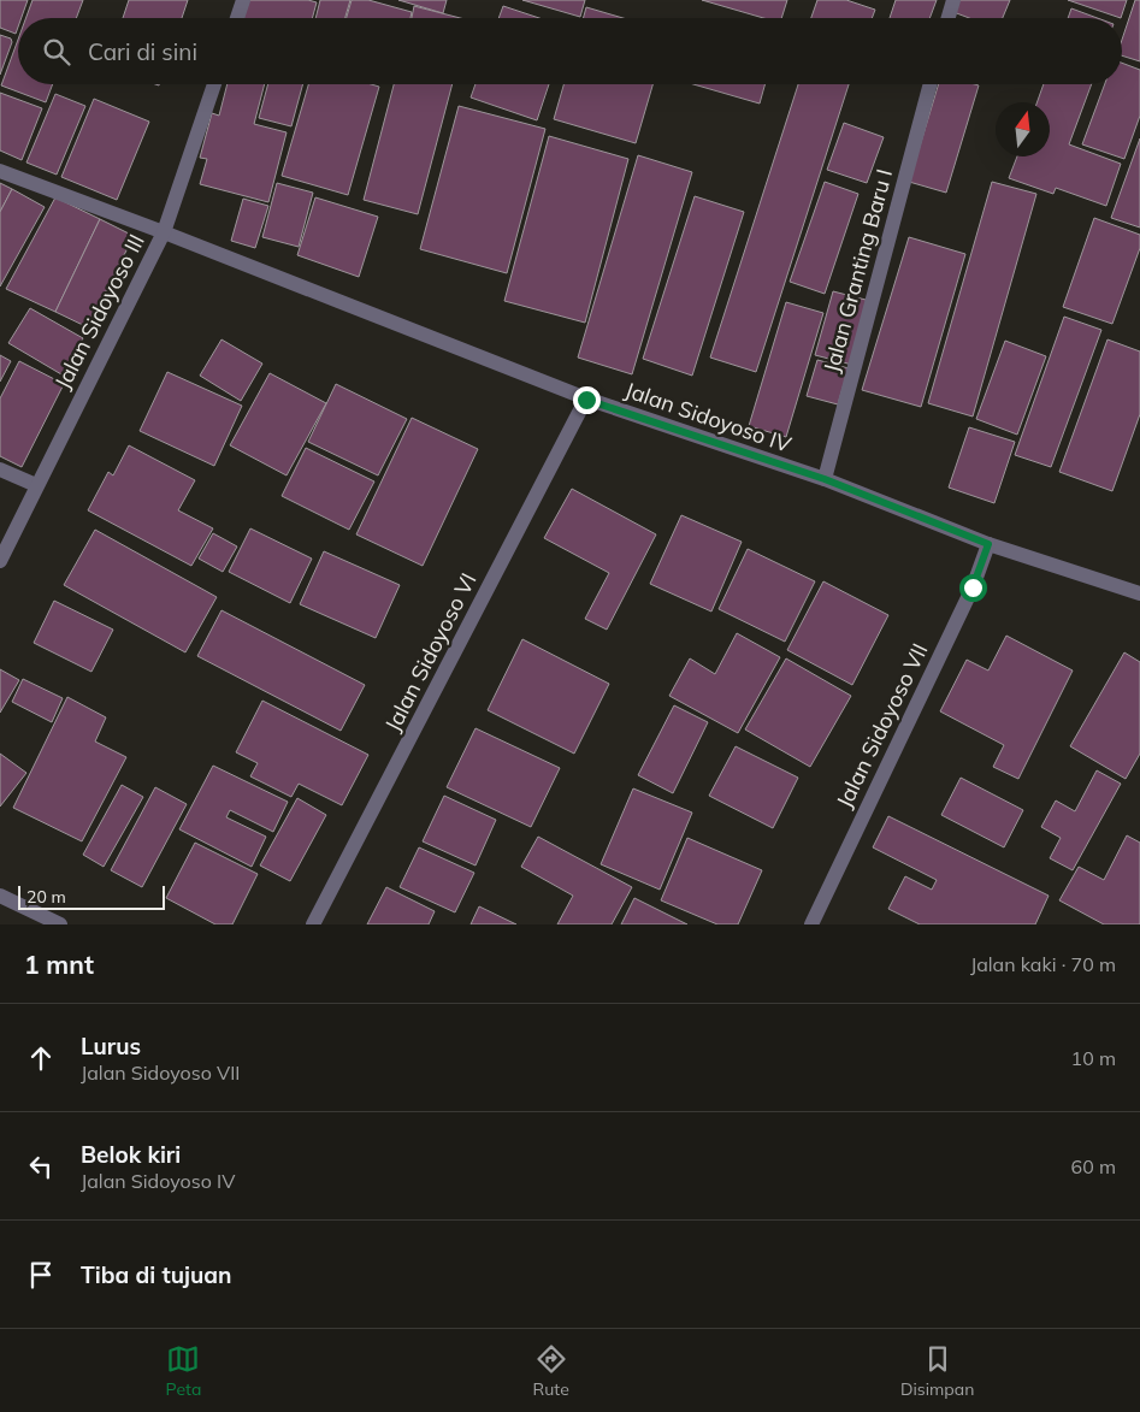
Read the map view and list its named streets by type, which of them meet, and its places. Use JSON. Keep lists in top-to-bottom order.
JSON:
{
  "streets": {
    "street": [
      "Jalan Granting Baru I",
      "Jalan Sidoyoso III",
      "Jalan Sidoyoso IV",
      "Jalan Sidoyoso VI",
      "Jalan Sidoyoso VII"
    ]
  },
  "crossings": [
    ["Jalan Granting Baru I", "Jalan Sidoyoso IV"],
    ["Jalan Sidoyoso III", "Jalan Sidoyoso IV"],
    ["Jalan Sidoyoso IV", "Jalan Sidoyoso VI"],
    ["Jalan Sidoyoso IV", "Jalan Sidoyoso VII"]
  ],
  "scale_bar": "20 m",
  "north": "top",
  "page": {
    "search": "Cari di sini",
    "scale": "20 m",
    "heading": ["1 mnt", "Jalan kaki · 70 m"],
    "list": [
      ["Lurus", "Jalan Sidoyoso VII", "10 m"],
      ["Belok kiri", "Jalan Sidoyoso IV", "60 m"],
      "Tiba di tujuan"
    ],
    "nav": ["Peta", "Rute", "Disimpan"]
  }
}
